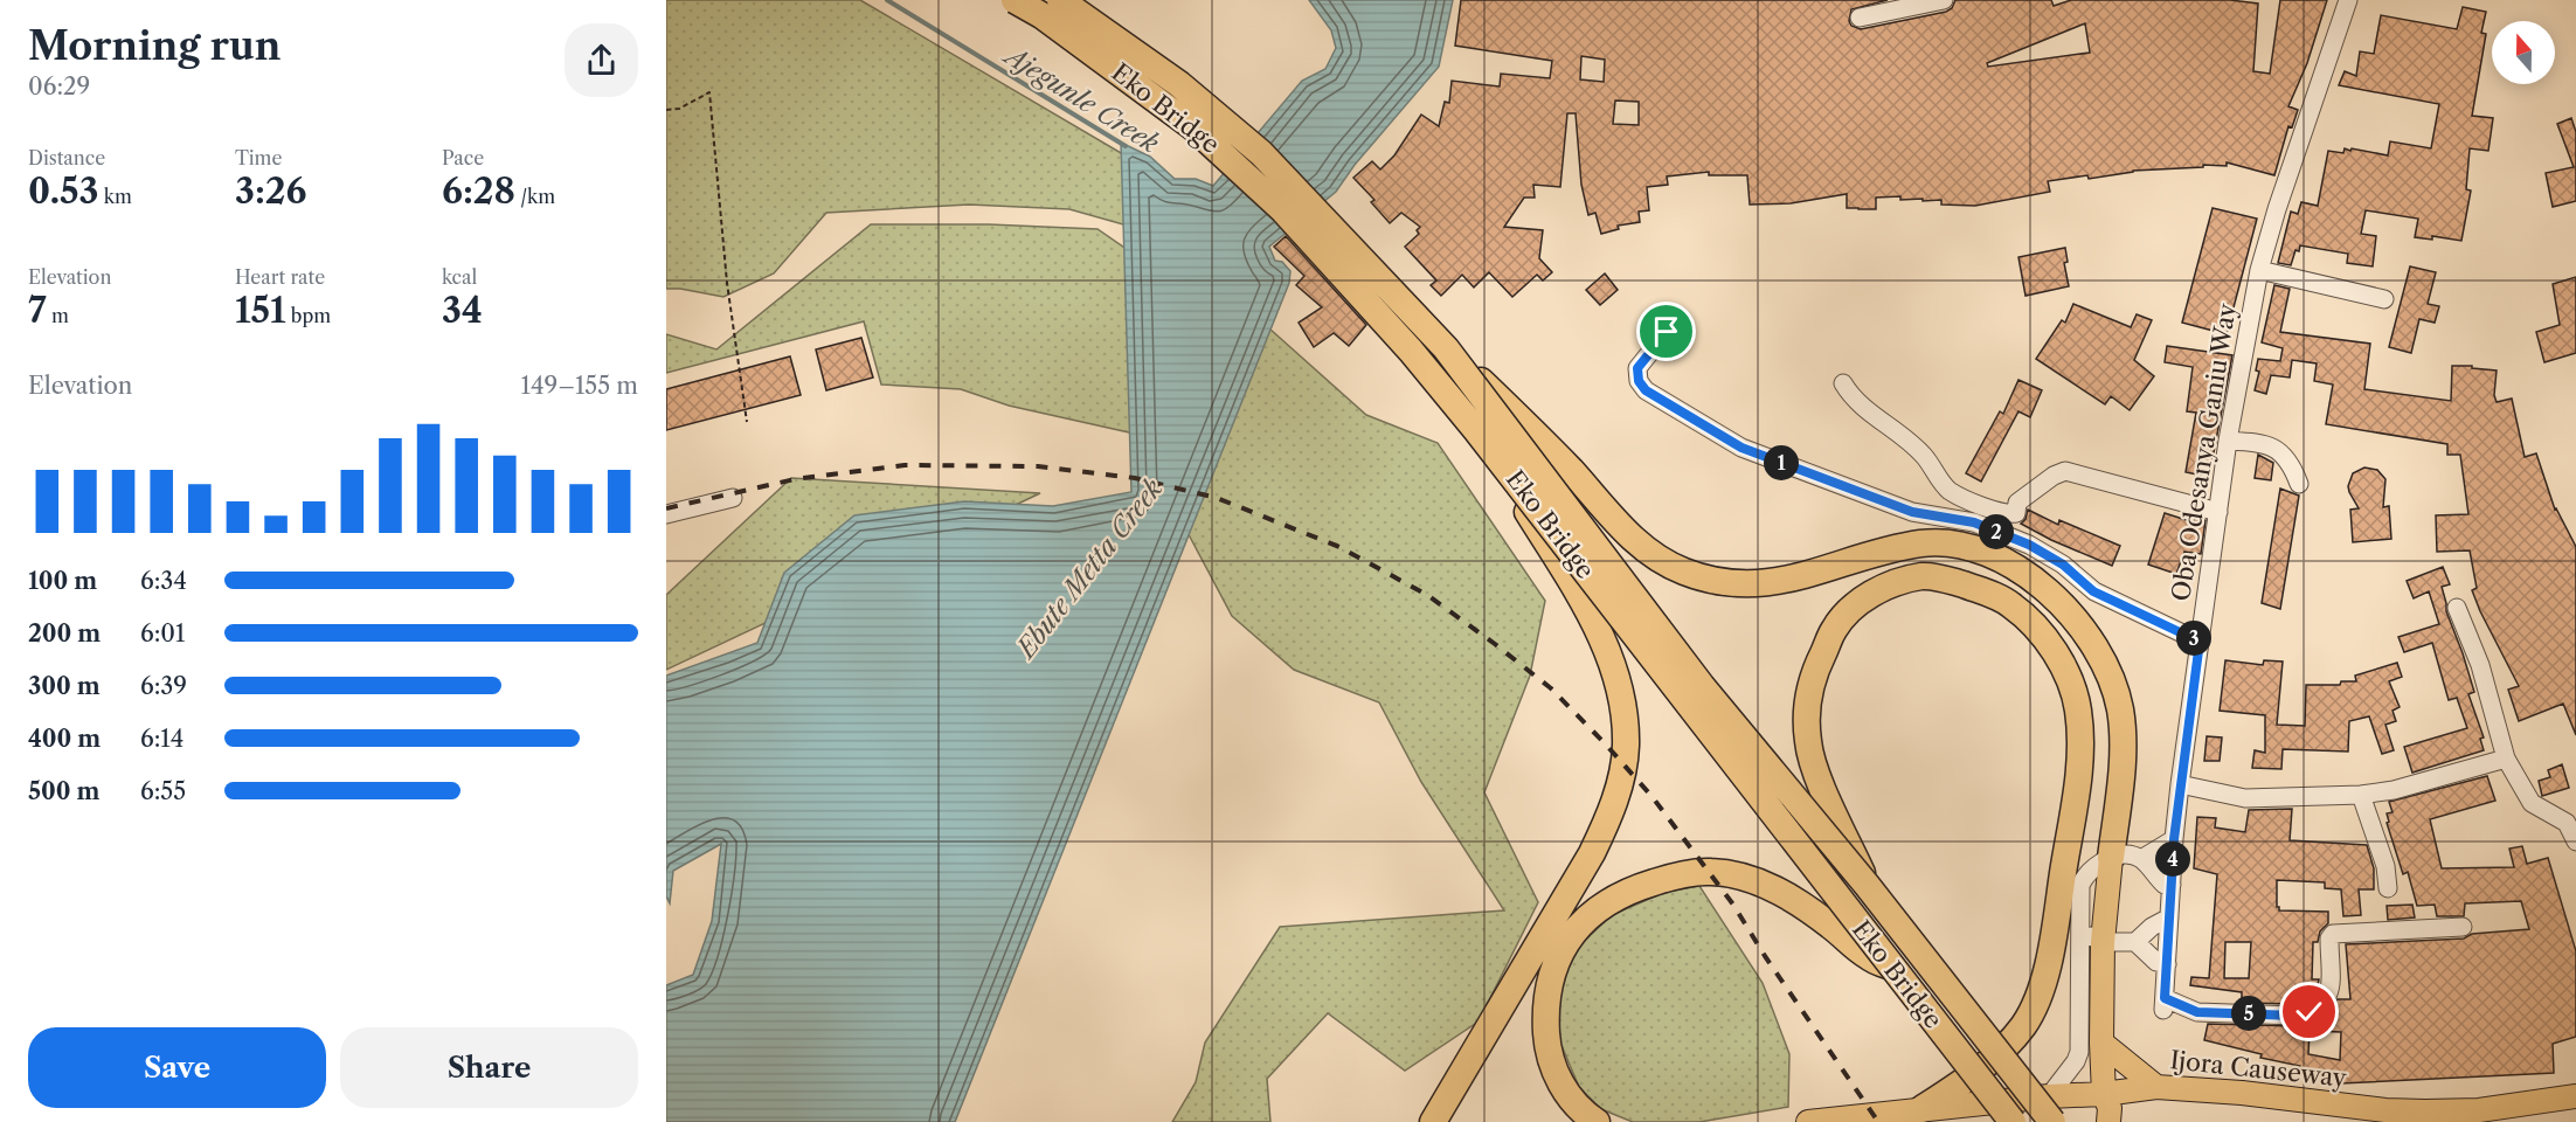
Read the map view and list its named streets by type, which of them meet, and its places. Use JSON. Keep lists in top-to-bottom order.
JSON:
{
  "streets": {
    "highway": ["Eko Bridge"],
    "main road": ["Ijora Causeway"],
    "street": ["Oba Odesanya Ganiu Way"]
  },
  "crossings": [
    ["Eko Bridge", "Ijora Causeway"]
  ],
  "water": ["Ajegunle Creek", "Ebute Metta Creek"],
  "north": "top",
  "page": {
    "heading": ["Morning run", "06:29"],
    "stats": [
      ["Distance", "0.53 km"],
      ["Time", "3:26"],
      ["Pace", "6:28 /km"],
      ["Elevation", "7 m"],
      ["Heart rate", "151 bpm"],
      ["kcal", "34"]
    ],
    "chart": ["Elevation", "149–155 m"],
    "pins": [
      "1",
      "2",
      "3",
      "4",
      "5"
    ],
    "list": [
      {
        "name": "100 m",
        "note": "6:34"
      },
      {
        "name": "200 m",
        "note": "6:01"
      },
      {
        "name": "300 m",
        "note": "6:39"
      },
      {
        "name": "400 m",
        "note": "6:14"
      },
      {
        "name": "500 m",
        "note": "6:55"
      }
    ],
    "buttons": ["Save", "Share"]
  }
}
